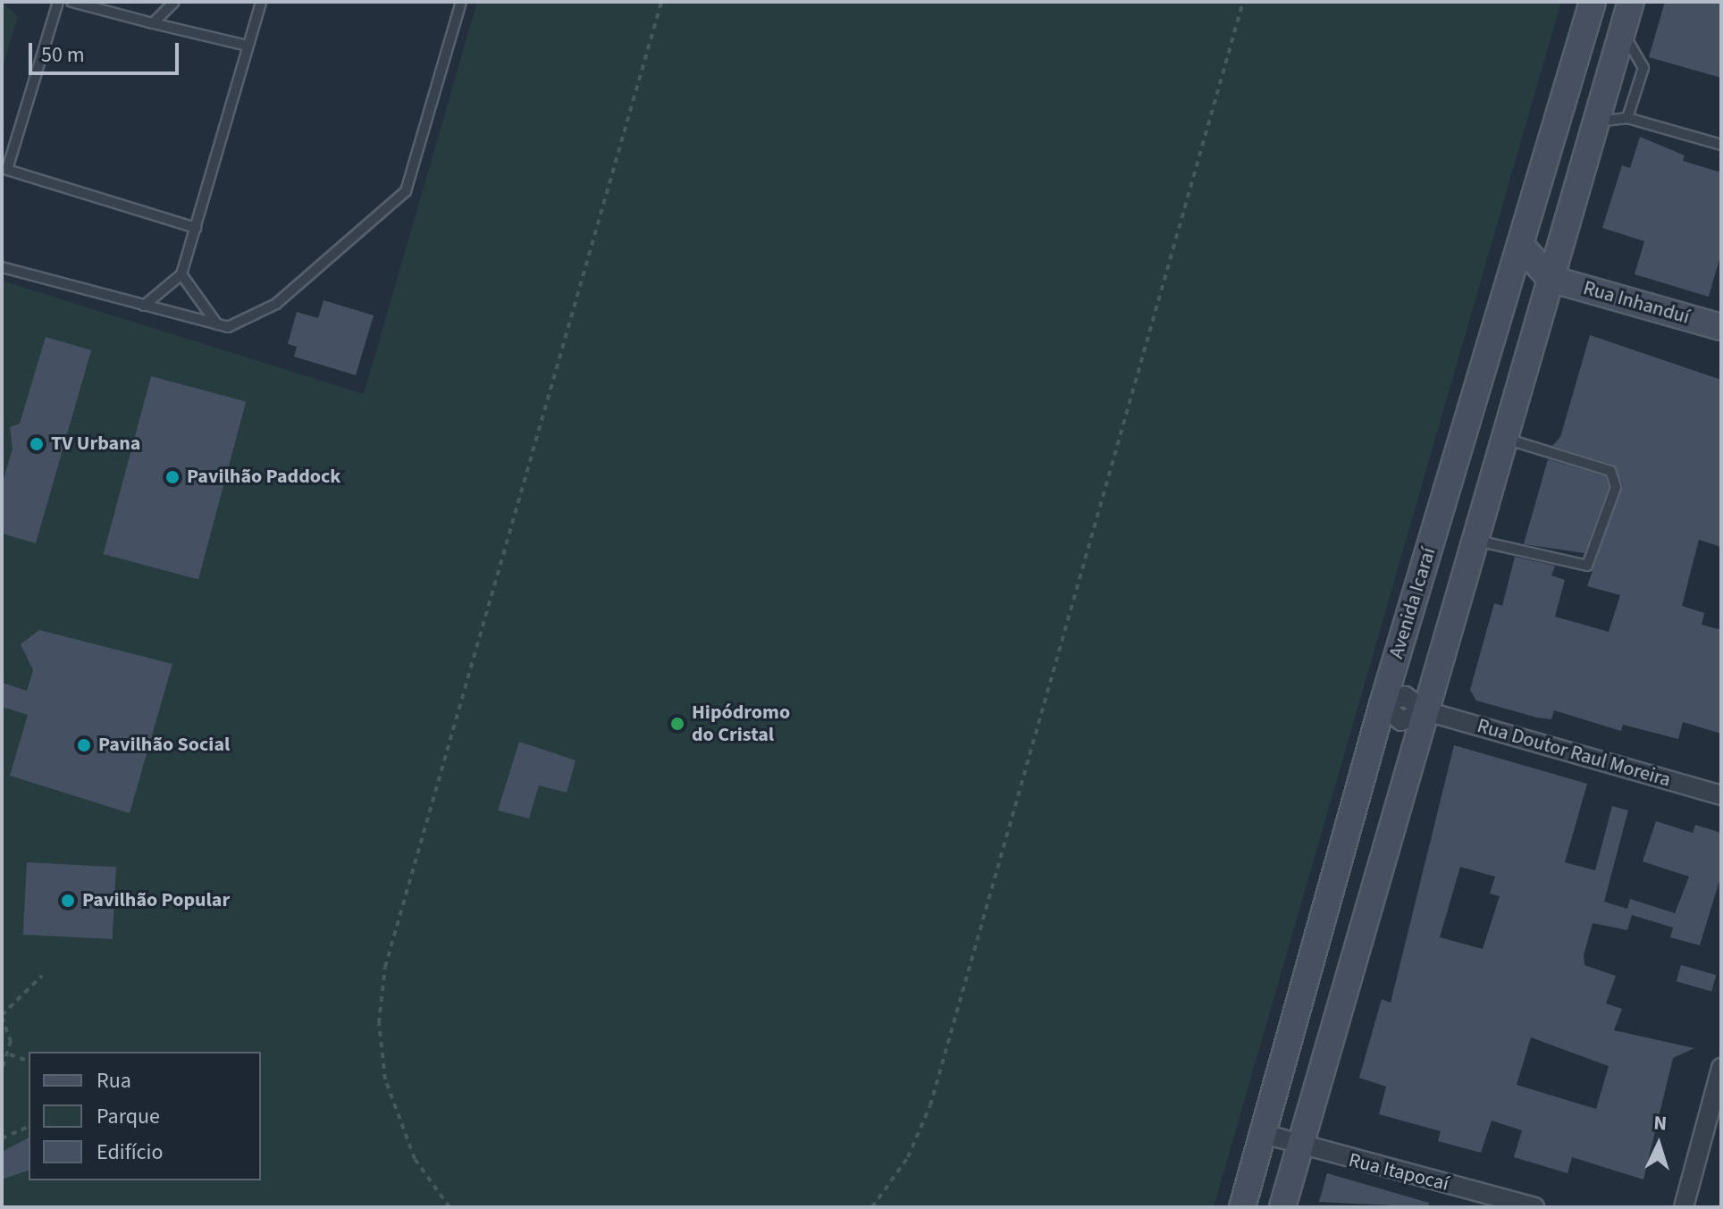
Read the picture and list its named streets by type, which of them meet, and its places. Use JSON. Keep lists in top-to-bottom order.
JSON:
{
  "streets": {
    "main road": ["Rua Inhanduí", "Avenida Icaraí"],
    "street": ["Rua Doutor Raul Moreira", "Rua Itapocaí"]
  },
  "crossings": [
    ["Avenida Icaraí", "Rua Doutor Raul Moreira"],
    ["Avenida Icaraí", "Rua Itapocaí"]
  ],
  "places": [
    "TV Urbana",
    "Pavilhão Paddock",
    "Hipódromo do Cristal",
    "Pavilhão Social",
    "Pavilhão Popular"
  ],
  "legend": ["Rua", "Parque", "Edifício"],
  "scale_bar": "50 m",
  "north": "top"
}
